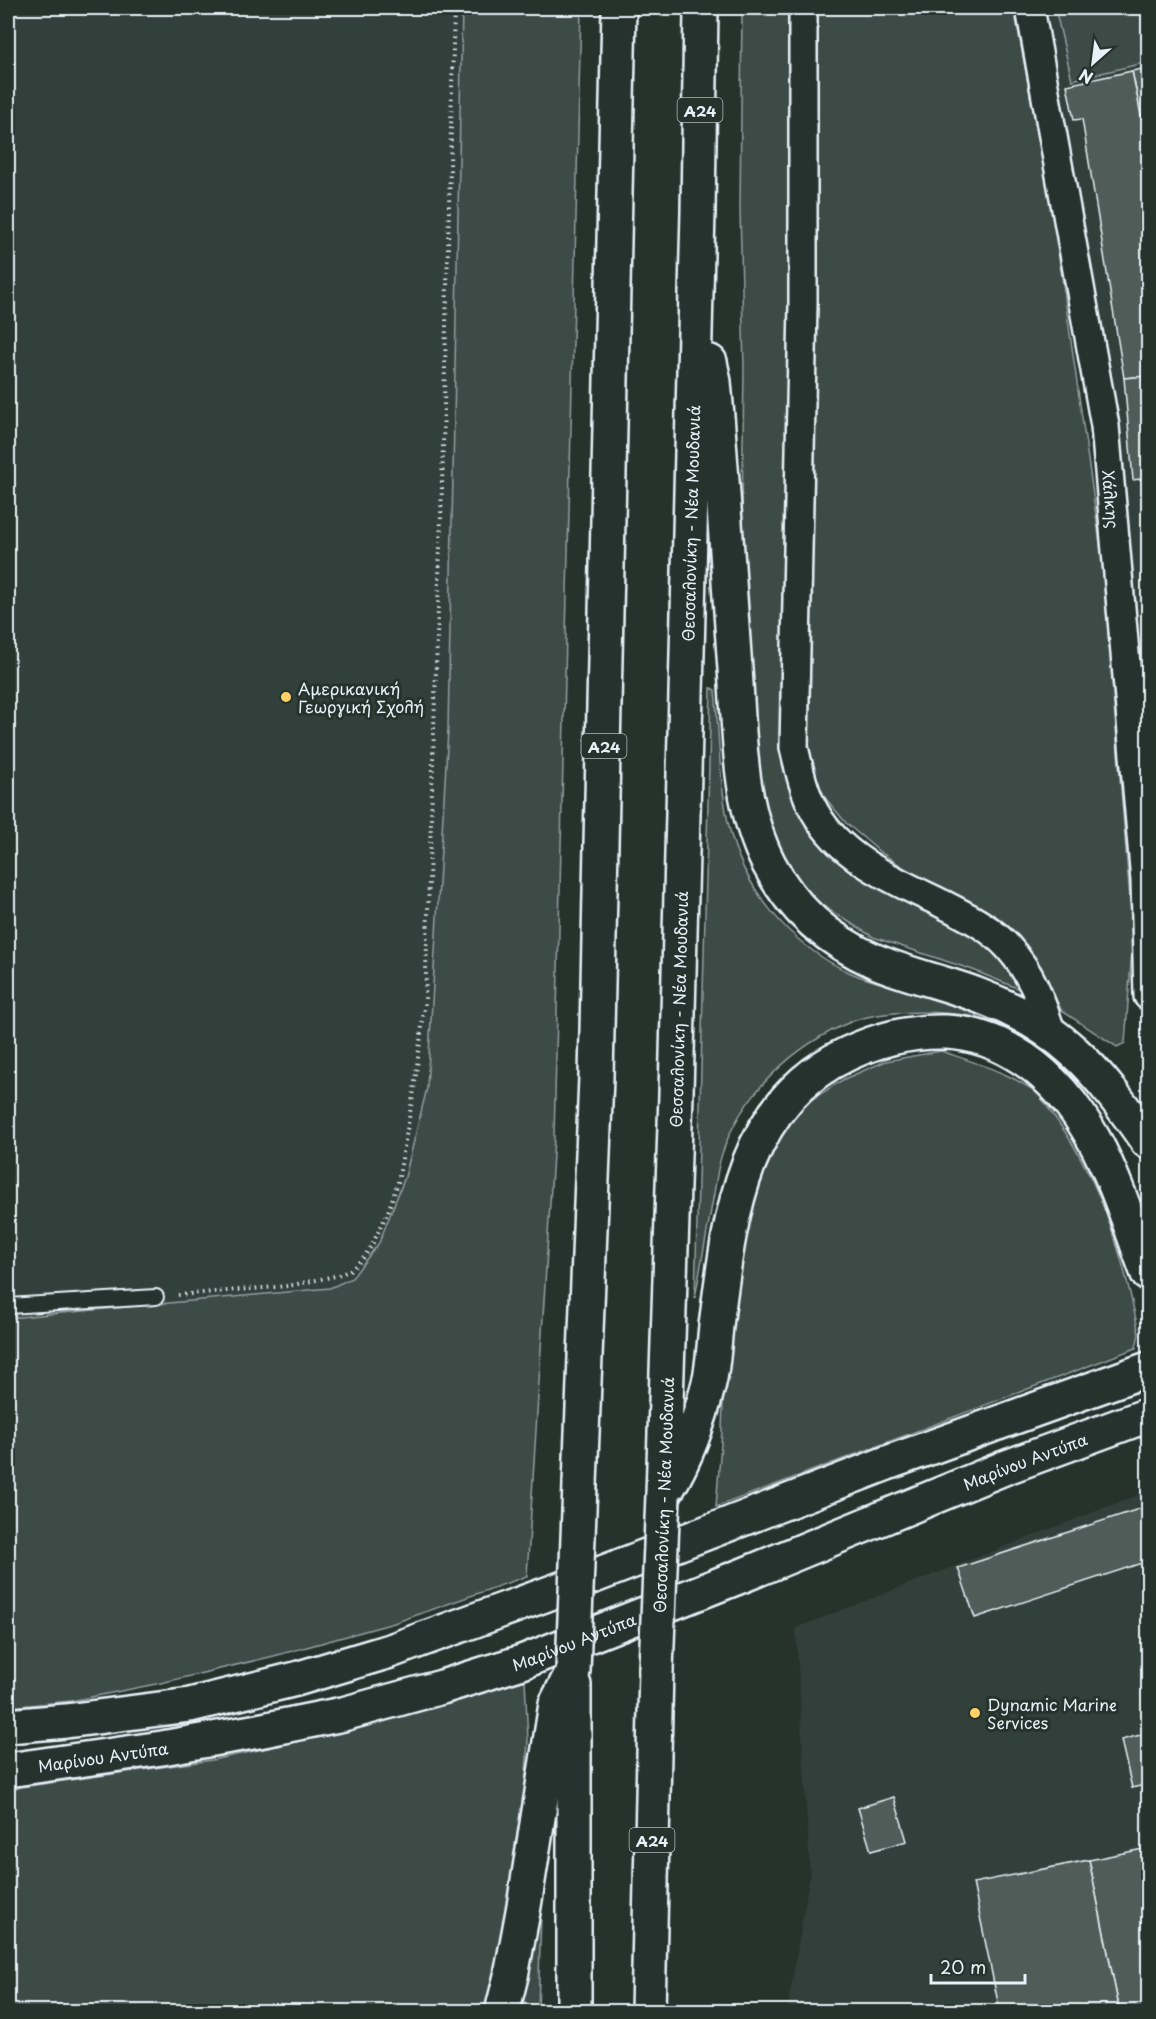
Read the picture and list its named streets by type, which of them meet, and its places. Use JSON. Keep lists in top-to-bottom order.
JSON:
{
  "streets": {
    "main road": ["Α24", "Θεσσαλονίκη - Νέα Μουδανιά", "Μαρίνου Αντύπα"],
    "street": ["Χάλκης"]
  },
  "places": ["Αμερικανική Γεωργική Σχολή", "Dynamic Marine Services"],
  "scale_bar": "20 m",
  "north": "bottom left"
}
